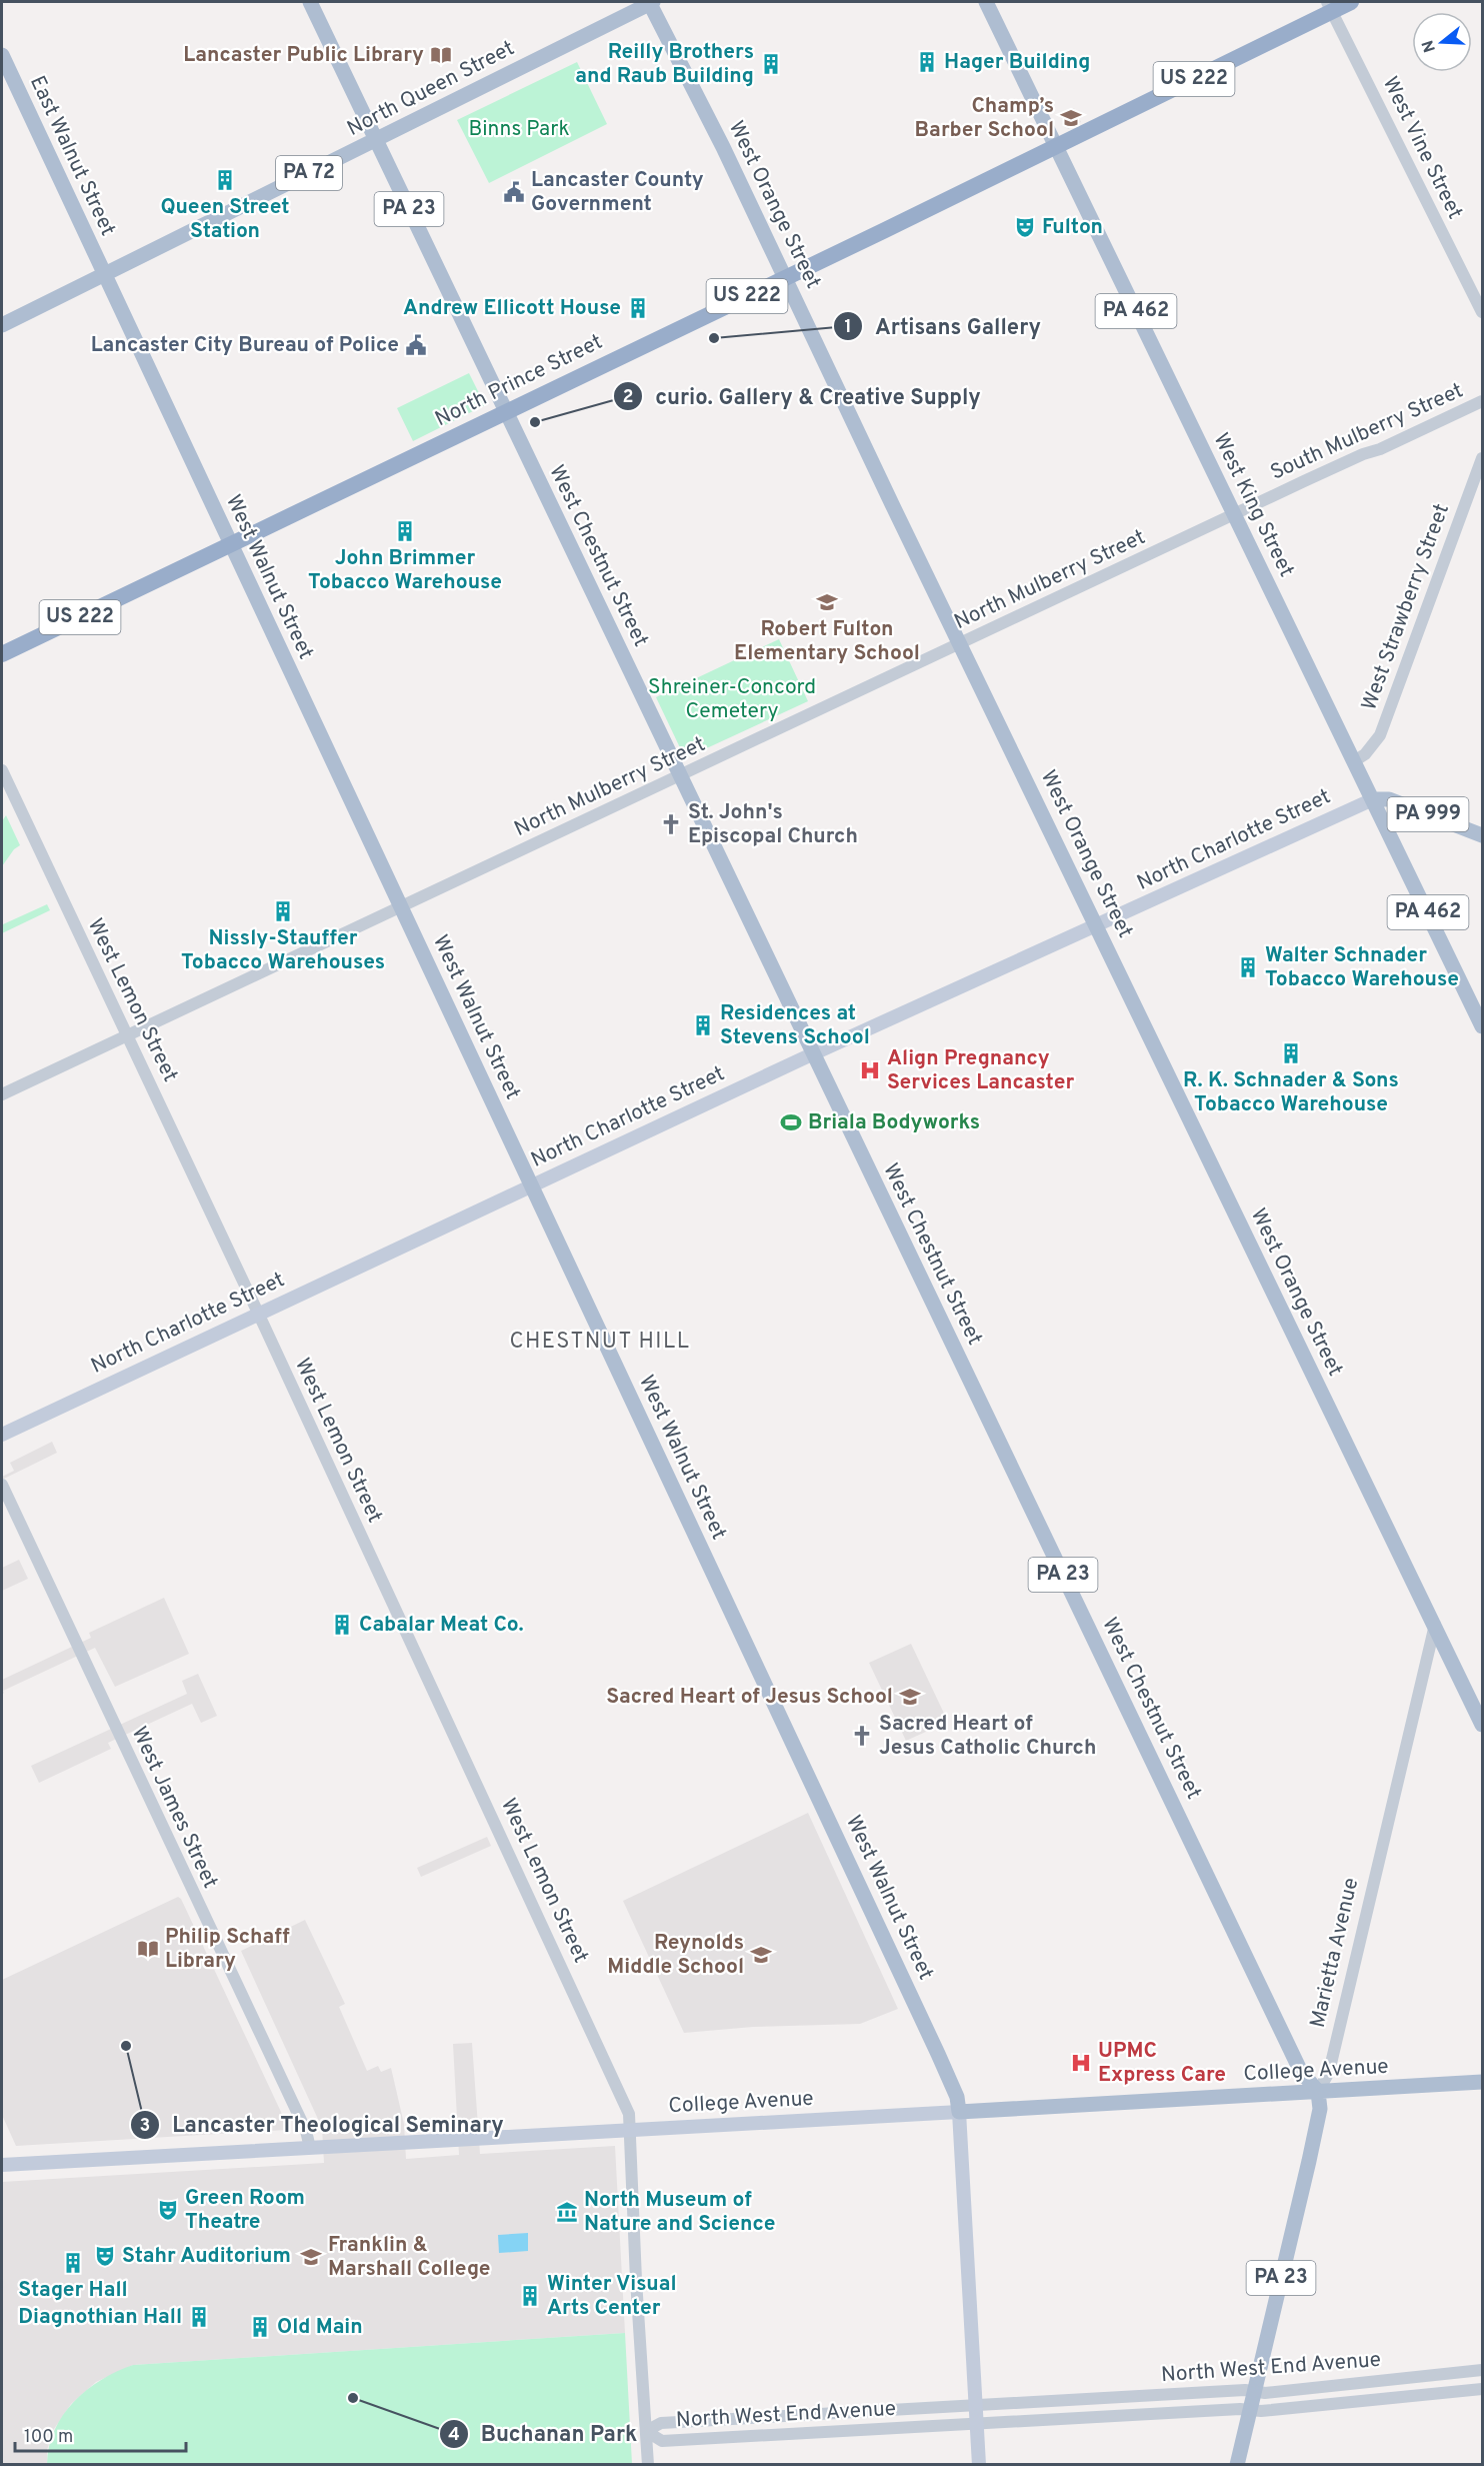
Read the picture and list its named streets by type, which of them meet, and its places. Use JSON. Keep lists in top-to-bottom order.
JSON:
{
  "streets": {
    "highway": ["US 222", "North Prince Street"],
    "main road": [
      "North Queen Street",
      "East Walnut Street",
      "PA 72",
      "West Orange Street",
      "PA 23",
      "PA 462",
      "West King Street",
      "West Chestnut Street",
      "West Walnut Street",
      "PA 999",
      "North Charlotte Street",
      "Marietta Avenue",
      "College Avenue"
    ],
    "street": [
      "West Vine Street",
      "South Mulberry Street",
      "North Mulberry Street",
      "West Strawberry Street",
      "West Lemon Street",
      "West James Street",
      "North West End Avenue"
    ]
  },
  "crossings": [
    ["US 222", "West Vine Street"],
    ["US 222", "North Prince Street"],
    ["US 222", "West King Street"],
    ["North Queen Street", "East Walnut Street"],
    ["North Queen Street", "West Orange Street"],
    ["North Queen Street", "PA 23"],
    ["North Queen Street", "West Chestnut Street"],
    ["North Queen Street", "West Walnut Street"],
    ["East Walnut Street", "West Walnut Street"],
    ["West Orange Street", "North Prince Street"],
    ["West Orange Street", "North Mulberry Street"],
    ["West Orange Street", "North Charlotte Street"],
    ["West Orange Street", "Marietta Avenue"],
    ["PA 23", "West Chestnut Street"],
    ["North Prince Street", "West King Street"],
    ["North Prince Street", "West Chestnut Street"],
    ["North Prince Street", "West Walnut Street"],
    ["South Mulberry Street", "West King Street"],
    ["South Mulberry Street", "North Mulberry Street"],
    ["West King Street", "North Mulberry Street"],
    ["West King Street", "West Strawberry Street"],
    ["West King Street", "PA 999"],
    ["West King Street", "North Charlotte Street"],
    ["West Chestnut Street", "North Mulberry Street"],
    ["West Chestnut Street", "North Charlotte Street"],
    ["West Chestnut Street", "Marietta Avenue"],
    ["West Chestnut Street", "College Avenue"],
    ["West Walnut Street", "North Mulberry Street"],
    ["West Walnut Street", "North Charlotte Street"],
    ["West Walnut Street", "College Avenue"],
    ["West Walnut Street", "North West End Avenue"],
    ["North Mulberry Street", "West Lemon Street"],
    ["PA 999", "North Charlotte Street"],
    ["North Charlotte Street", "West Lemon Street"],
    ["West Lemon Street", "College Avenue"],
    ["West Lemon Street", "North West End Avenue"],
    ["West James Street", "College Avenue"],
    ["Marietta Avenue", "College Avenue"],
    ["Marietta Avenue", "North West End Avenue"]
  ],
  "districts": ["CHESTNUT HILL"],
  "parks": ["Binns Park", "Shreiner-Concord Cemetery"],
  "places": {
    "library": ["Lancaster Public Library", "Philip Schaff Library"],
    "building": [
      "Hager Building",
      "Reilly Brothers and Raub Building",
      "Queen Street Station",
      "Andrew Ellicott House",
      "John Brimmer Tobacco Warehouse",
      "Nissly-Stauffer Tobacco Warehouses",
      "Walter Schnader Tobacco Warehouse",
      "Residences at Stevens School",
      "R. K. Schnader & Sons Tobacco Warehouse",
      "Cabalar Meat Co.",
      "Stager Hall",
      "Winter Visual Arts Center",
      "Diagnothian Hall",
      "Old Main"
    ],
    "school or university": [
      "Champ’s Barber School",
      "Robert Fulton Elementary School",
      "Sacred Heart of Jesus School",
      "Reynolds Middle School",
      "Franklin & Marshall College"
    ],
    "public building": ["Lancaster County Government", "Lancaster City Bureau of Police"],
    "theatre": ["Fulton", "Green Room Theatre", "Stahr Auditorium"],
    "other": [
      "Artisans Gallery",
      "curio. Gallery & Creative Supply",
      "Lancaster Theological Seminary",
      "Buchanan Park"
    ],
    "church": ["St. John's Episcopal Church", "Sacred Heart of Jesus Catholic Church"],
    "hospital": ["Align Pregnancy Services Lancaster", "UPMC Express Care"],
    "sports": ["Briala Bodyworks"],
    "museum": ["North Museum of Nature and Science"]
  },
  "scale_bar": "100 m",
  "north": "left"
}
